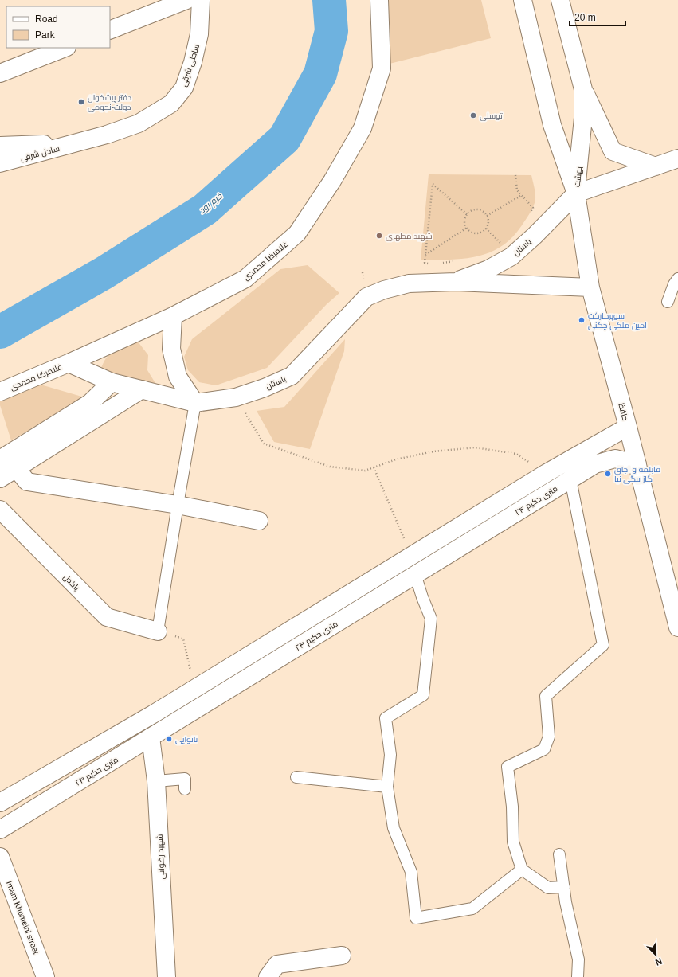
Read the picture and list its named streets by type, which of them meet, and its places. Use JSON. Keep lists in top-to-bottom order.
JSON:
{
  "streets": {
    "main road": [
      "ساحلی شرقی",
      "ساحل شرقی",
      "بهشت",
      "باستان",
      "غلامرضا محمدی",
      "حافظ",
      "۲۴ متری حکیم",
      "پاکدل",
      "شهید رضوانی",
      "Imam Khomeini street"
    ]
  },
  "crossings": [
    ["ساحلی شرقی", "ساحل شرقی"],
    ["بهشت", "باستان"],
    ["بهشت", "حافظ"],
    ["باستان", "غلامرضا محمدی"],
    ["باستان", "حافظ"],
    ["حافظ", "۲۴ متری حکیم"],
    ["۲۴ متری حکیم", "شهید رضوانی"]
  ],
  "water": ["خرم رود"],
  "places": [
    "دفتر پیشخوان دولت-نجومی",
    "توسلی",
    "شهید مطهری",
    "سوپرمارکت امین ملکی چگنی",
    "قابلمه و اجاق گاز بیگی نیا",
    "نانوایی"
  ],
  "legend": ["Road", "Park"],
  "scale_bar": "20 m",
  "north": "bottom right"
}
